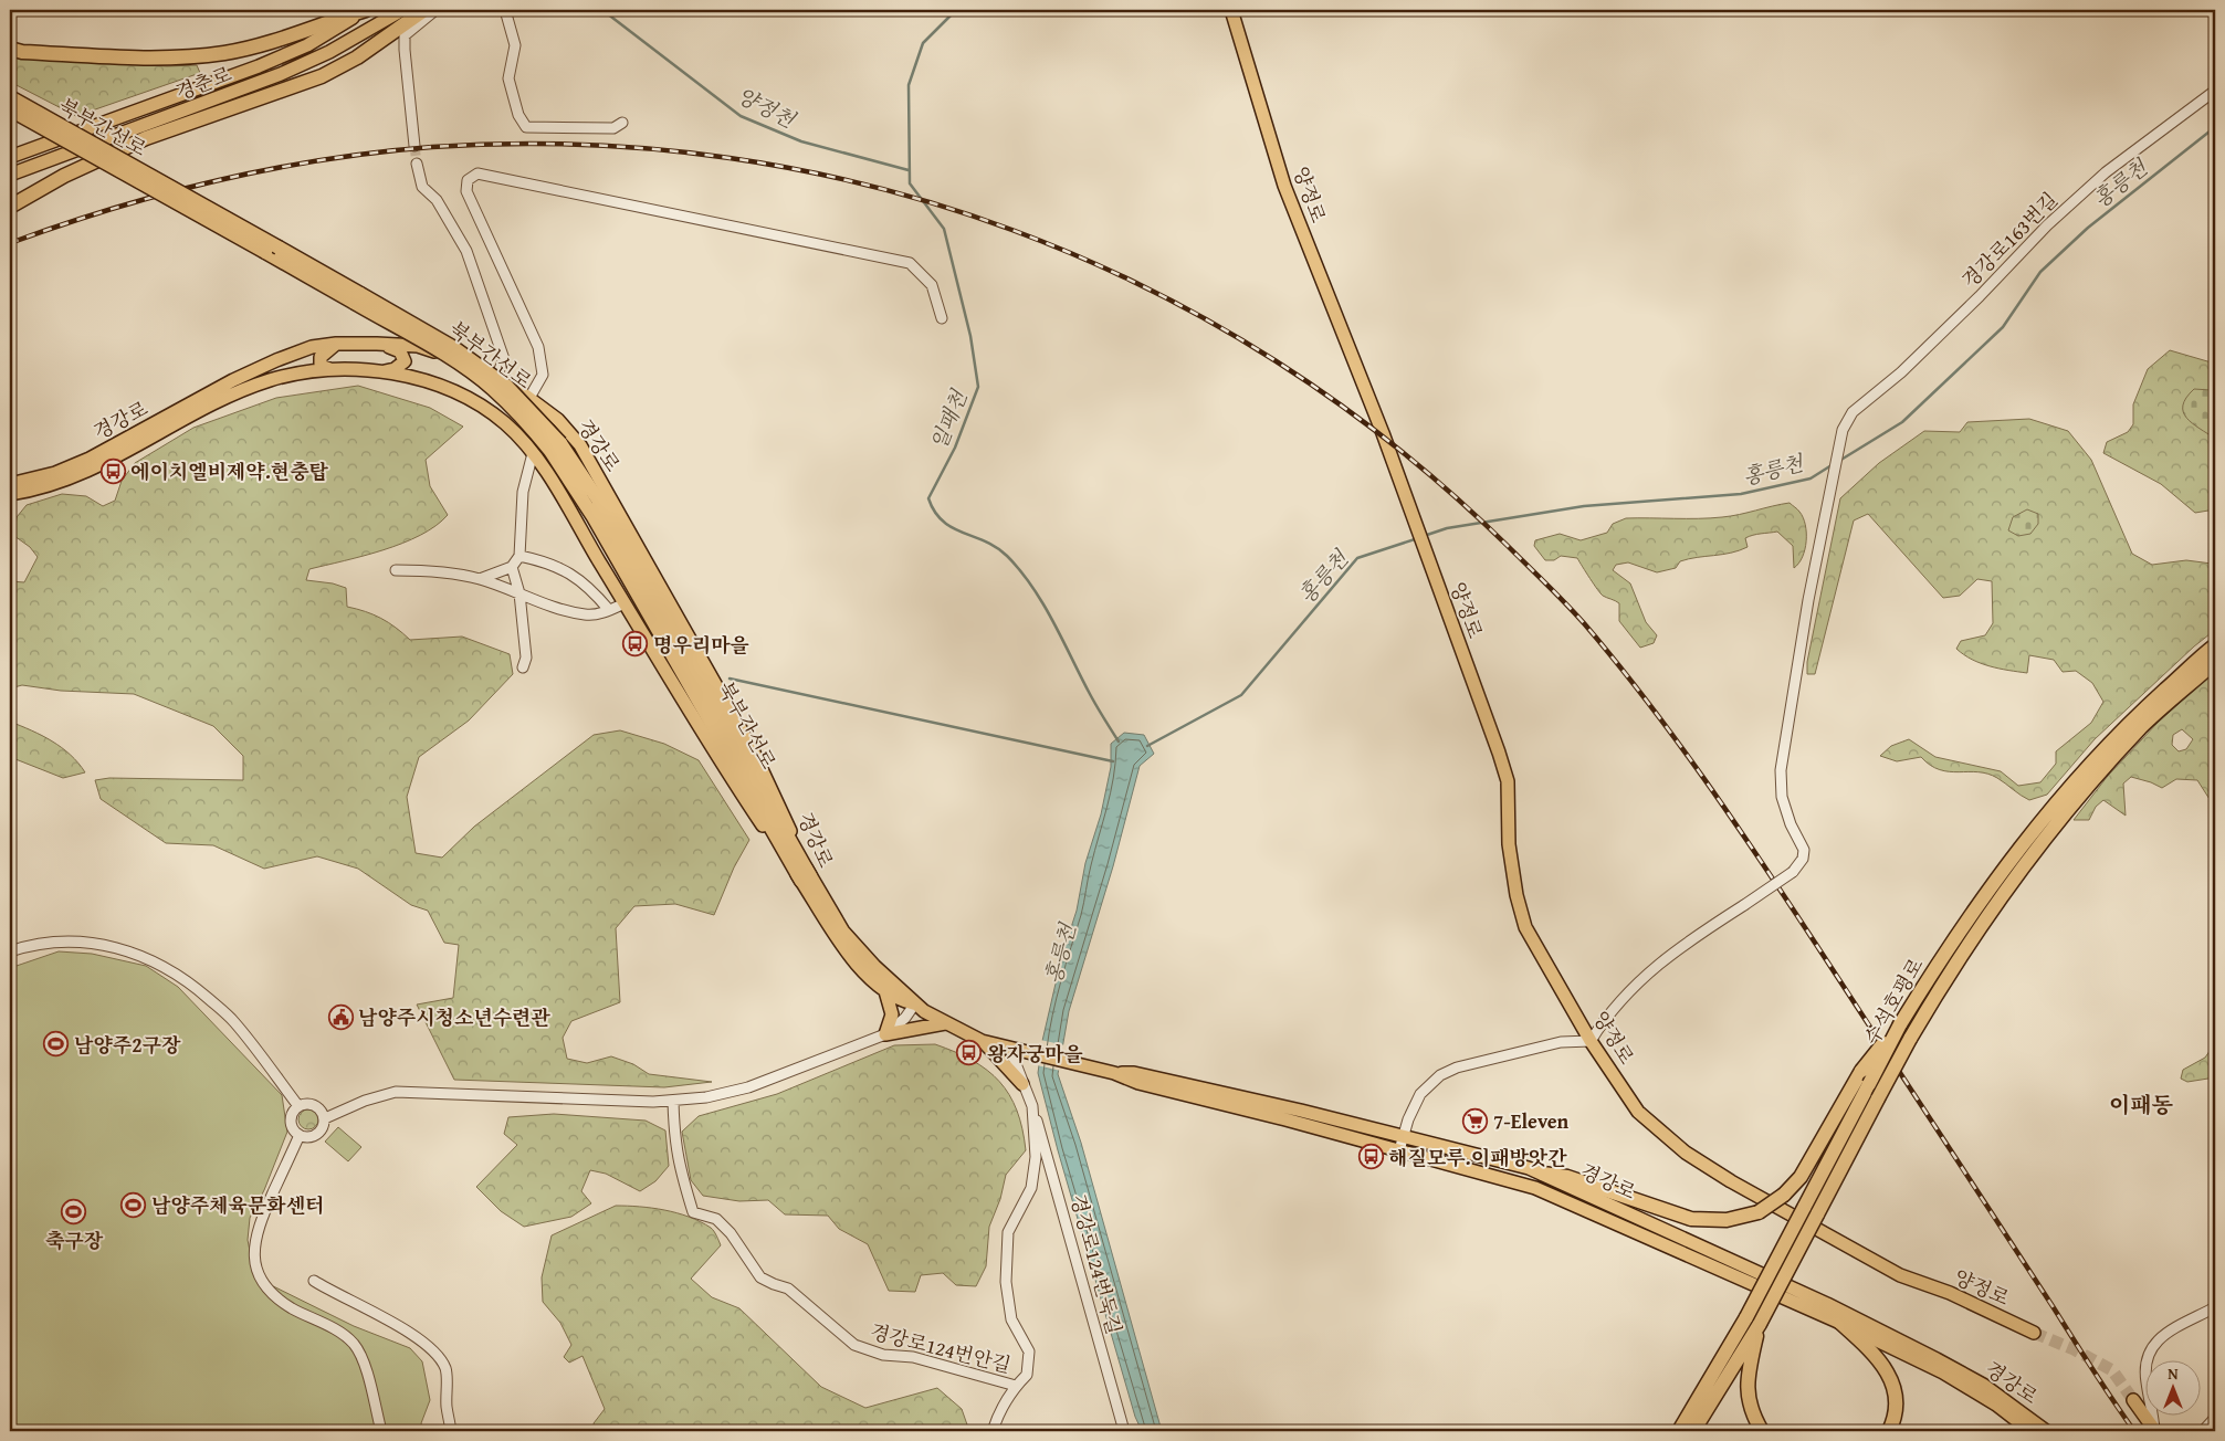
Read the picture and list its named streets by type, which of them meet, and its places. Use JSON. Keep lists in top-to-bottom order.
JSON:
{
  "streets": {
    "highway": ["북부간선로", "수석호평로"],
    "main road": ["경춘로", "양정로", "경강로"],
    "street": ["경강로163번길", "경강로124번둑길", "경강로124번안길"]
  },
  "crossings": [
    ["북부간선로", "경강로"],
    ["양정로", "경강로163번길"]
  ],
  "districts": ["이패동"],
  "water": ["양정천", "홍릉천", "일패천"],
  "places": {
    "bus stop": [
      "에이치엘비제약.현충탑",
      "명우리마을",
      "왕자궁마을",
      "해질모루.이패방앗간"
    ],
    "public building": ["남양주시청소년수련관"],
    "sports": ["남양주2구장", "남양주체육문화센터", "축구장"],
    "supermarket": ["7-Eleven"]
  },
  "north": "top"
}
